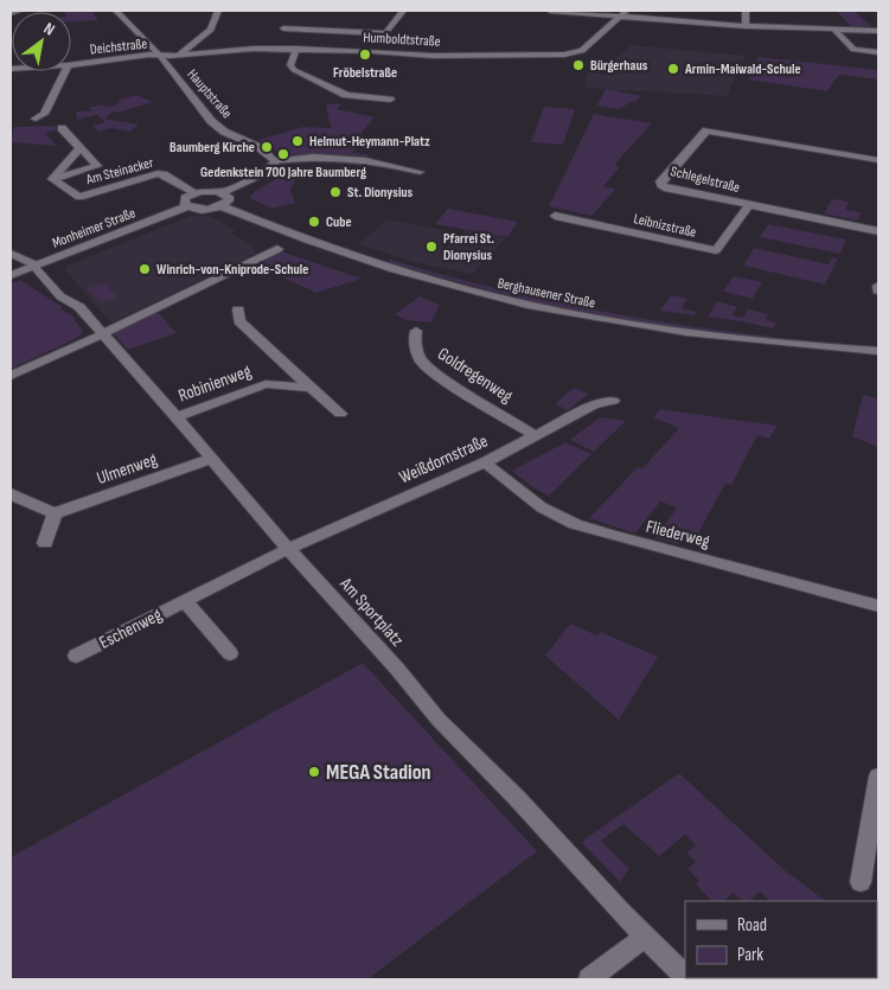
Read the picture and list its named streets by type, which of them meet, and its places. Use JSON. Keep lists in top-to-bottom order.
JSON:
{
  "streets": {
    "street": [
      "Humboldtstraße",
      "Deichstraße",
      "Hauptstraße",
      "Am Steinacker",
      "Schlegelstraße",
      "Leibnizstraße",
      "Monheimer Straße",
      "Berghausener Straße",
      "Goldregenweg",
      "Robinienweg",
      "Weißdornstraße",
      "Ulmenweg",
      "Fliederweg",
      "Am Sportplatz",
      "Eschenweg"
    ]
  },
  "crossings": [
    ["Humboldtstraße", "Deichstraße"],
    ["Humboldtstraße", "Hauptstraße"],
    ["Deichstraße", "Hauptstraße"],
    ["Schlegelstraße", "Leibnizstraße"],
    ["Monheimer Straße", "Am Sportplatz"],
    ["Goldregenweg", "Weißdornstraße"],
    ["Robinienweg", "Am Sportplatz"],
    ["Weißdornstraße", "Fliederweg"],
    ["Weißdornstraße", "Am Sportplatz"],
    ["Weißdornstraße", "Eschenweg"],
    ["Ulmenweg", "Am Sportplatz"],
    ["Am Sportplatz", "Eschenweg"]
  ],
  "places": [
    "Fröbelstraße",
    "Bürgerhaus",
    "Armin-Maiwald-Schule",
    "Helmut-Heymann-Platz",
    "Baumberg Kirche",
    "Gedenkstein 700 Jahre Baumberg",
    "St. Dionysius",
    "Cube",
    "Pfarrei St. Dionysius",
    "Winrich-von-Kniprode-Schule",
    "MEGA Stadion"
  ],
  "legend": ["Road", "Park"],
  "north": "top right"
}
